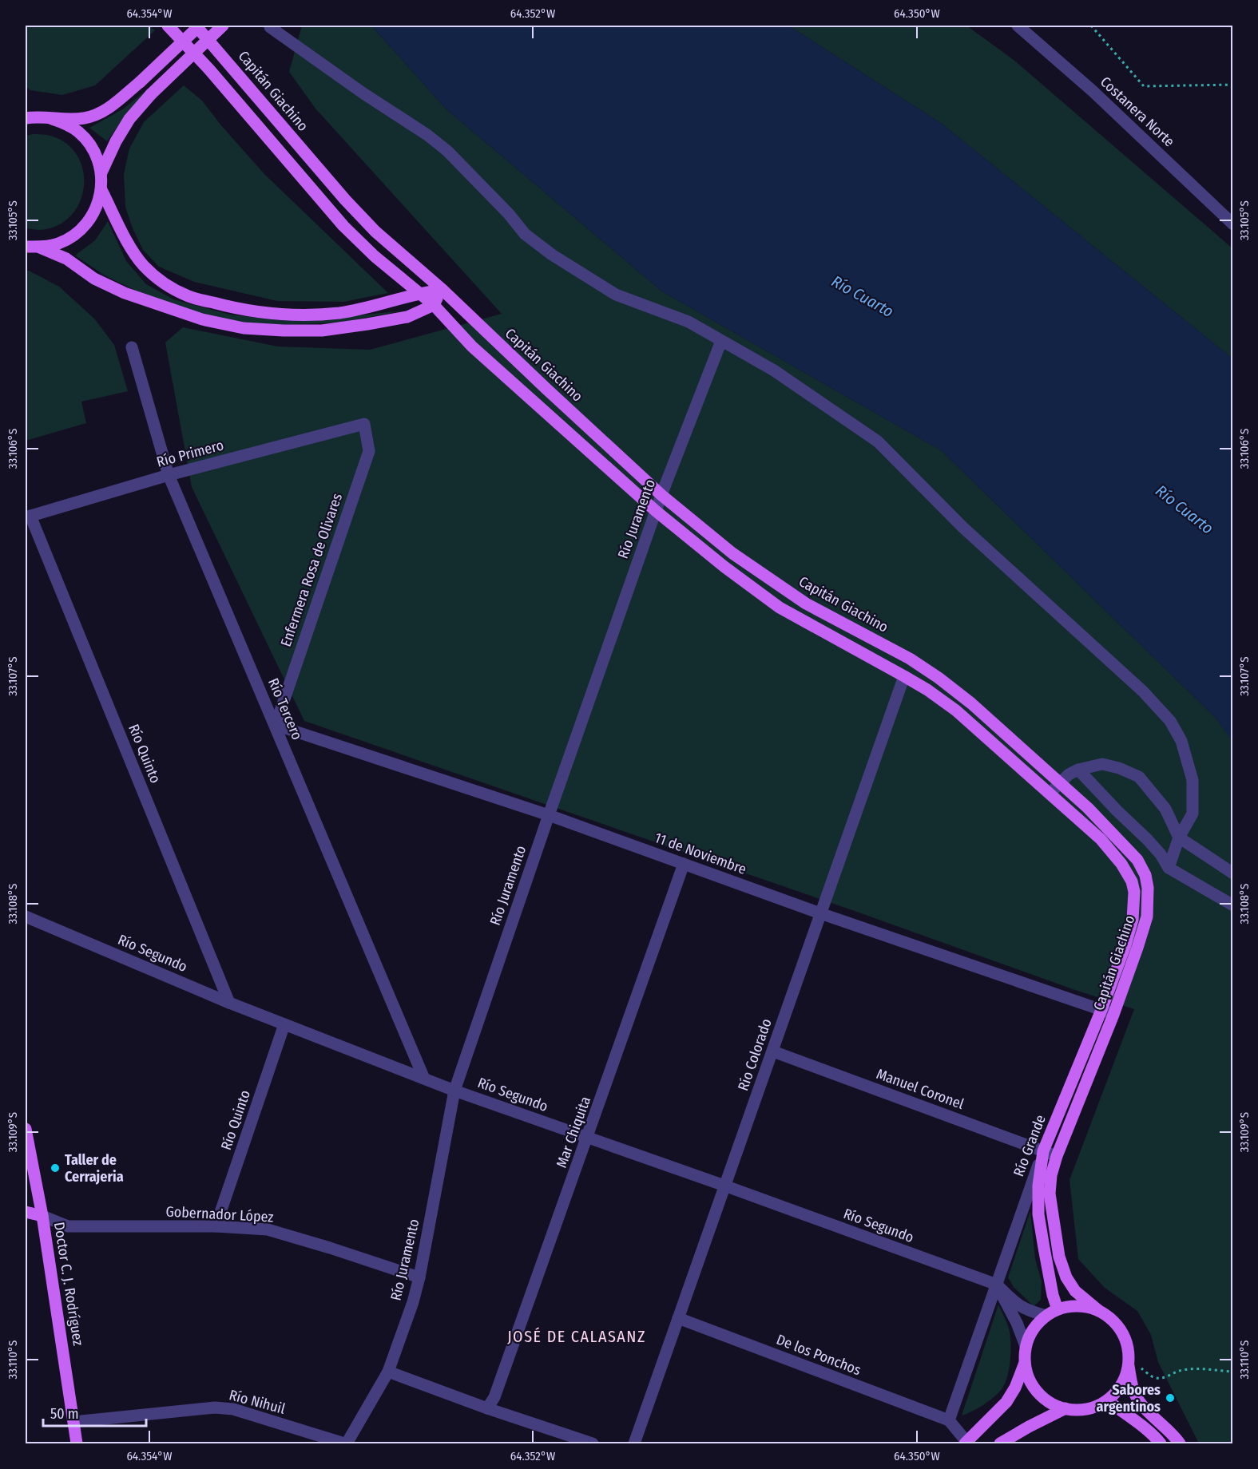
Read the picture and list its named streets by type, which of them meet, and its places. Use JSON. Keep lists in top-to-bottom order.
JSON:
{
  "streets": {
    "main road": ["Capitán Giachino", "Río Grande", "Doctor C. J. Rodríguez"],
    "street": [
      "Costanera Norte",
      "Río Primero",
      "Río Juramento",
      "Enfermera Rosa de Olivares",
      "Río Tercero",
      "Río Quinto",
      "11 de Noviembre",
      "Río Segundo",
      "Río Colorado",
      "Manuel Coronel",
      "Mar Chiquita",
      "Gobernador López",
      "De los Ponchos",
      "Río Nihuil"
    ]
  },
  "crossings": [
    ["Capitán Giachino", "Río Juramento"],
    ["Capitán Giachino", "11 de Noviembre"],
    ["Capitán Giachino", "Manuel Coronel"],
    ["Río Primero", "Enfermera Rosa de Olivares"],
    ["Río Primero", "Río Tercero"],
    ["Río Primero", "Río Quinto"],
    ["Río Juramento", "11 de Noviembre"],
    ["Río Juramento", "Río Segundo"],
    ["Río Juramento", "Gobernador López"],
    ["Río Juramento", "Río Nihuil"],
    ["Enfermera Rosa de Olivares", "Río Tercero"],
    ["Enfermera Rosa de Olivares", "11 de Noviembre"],
    ["Río Tercero", "11 de Noviembre"],
    ["Río Tercero", "Río Segundo"],
    ["Río Quinto", "Río Segundo"],
    ["Río Quinto", "Gobernador López"],
    ["11 de Noviembre", "Río Colorado"],
    ["11 de Noviembre", "Mar Chiquita"],
    ["11 de Noviembre", "Río Grande"],
    ["Río Segundo", "Río Colorado"],
    ["Río Segundo", "Mar Chiquita"],
    ["Río Segundo", "Río Grande"],
    ["Río Colorado", "Manuel Coronel"],
    ["Río Colorado", "De los Ponchos"],
    ["Manuel Coronel", "Río Grande"],
    ["Río Grande", "De los Ponchos"],
    ["Gobernador López", "Doctor C. J. Rodríguez"],
    ["Doctor C. J. Rodríguez", "Río Nihuil"]
  ],
  "districts": ["JOSÉ DE CALASANZ"],
  "water": ["Río Cuarto"],
  "places": ["Taller de Cerrajeria", "Sabores argentinos"],
  "scale_bar": "50 m",
  "coordinates": [
    "64.354°W",
    "64.352°W",
    "64.350°W",
    "33.105°S",
    "33.106°S",
    "33.107°S",
    "33.108°S",
    "33.109°S",
    "33.110°S"
  ]
}
